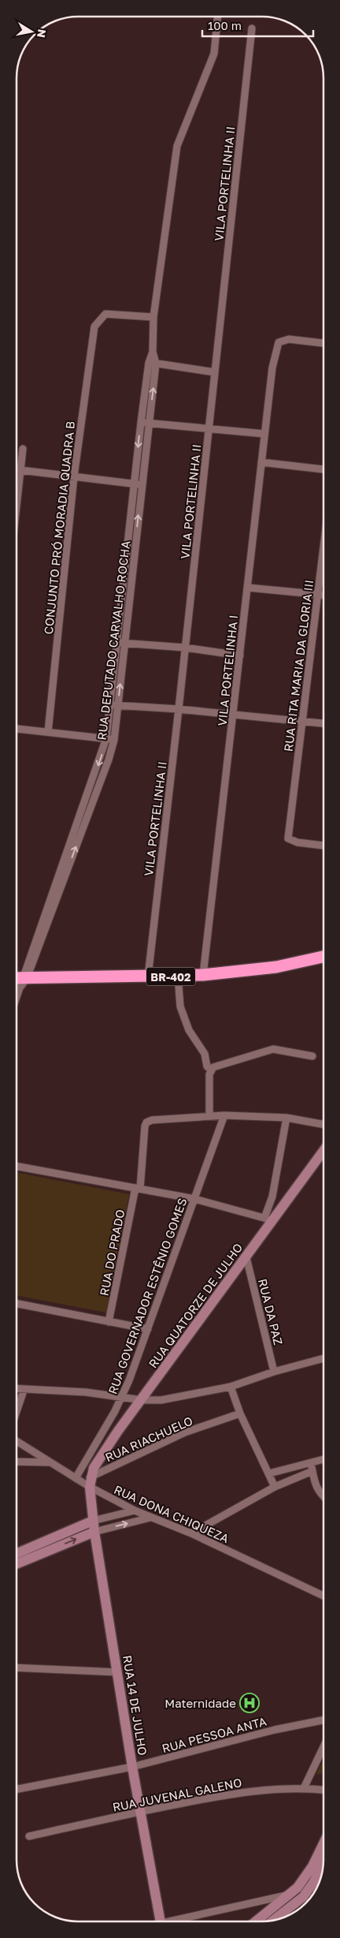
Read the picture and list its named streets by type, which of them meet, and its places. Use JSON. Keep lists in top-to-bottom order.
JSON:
{
  "streets": {
    "highway": ["BR-402"],
    "street": [
      "VILA PORTELINHA II",
      "CONJUNTO PRÓ MORADIA QUADRA B",
      "RUA DEPUTADO CARVALHO ROCHA",
      "RUA RITA MARIA DA GLORIA III",
      "VILA PORTELINHA I",
      "RUA DO PRADO",
      "RUA GOVERNADOR ESTÊNIO GOMES",
      "RUA QUATORZE DE JULHO",
      "RUA DA PAZ",
      "RUA RIACHUELO",
      "RUA DONA CHIQUEZA",
      "RUA 14 DE JULHO",
      "RUA PESSOA ANTA",
      "RUA JUVENAL GALENO"
    ]
  },
  "crossings": [
    ["VILA PORTELINHA II", "BR-402"],
    ["CONJUNTO PRÓ MORADIA QUADRA B", "RUA DEPUTADO CARVALHO ROCHA"],
    ["RUA DEPUTADO CARVALHO ROCHA", "BR-402"],
    ["VILA PORTELINHA I", "BR-402"],
    ["RUA GOVERNADOR ESTÊNIO GOMES", "RUA DONA CHIQUEZA"],
    ["RUA QUATORZE DE JULHO", "RUA DA PAZ"],
    ["RUA QUATORZE DE JULHO", "RUA RIACHUELO"],
    ["RUA QUATORZE DE JULHO", "RUA DONA CHIQUEZA"],
    ["RUA QUATORZE DE JULHO", "RUA 14 DE JULHO"],
    ["RUA RIACHUELO", "RUA DONA CHIQUEZA"],
    ["RUA RIACHUELO", "RUA 14 DE JULHO"],
    ["RUA DONA CHIQUEZA", "RUA 14 DE JULHO"],
    ["RUA 14 DE JULHO", "RUA PESSOA ANTA"],
    ["RUA 14 DE JULHO", "RUA JUVENAL GALENO"]
  ],
  "places": {
    "hospital": ["Maternidade"]
  },
  "scale_bar": "100 m",
  "north": "right"
}
